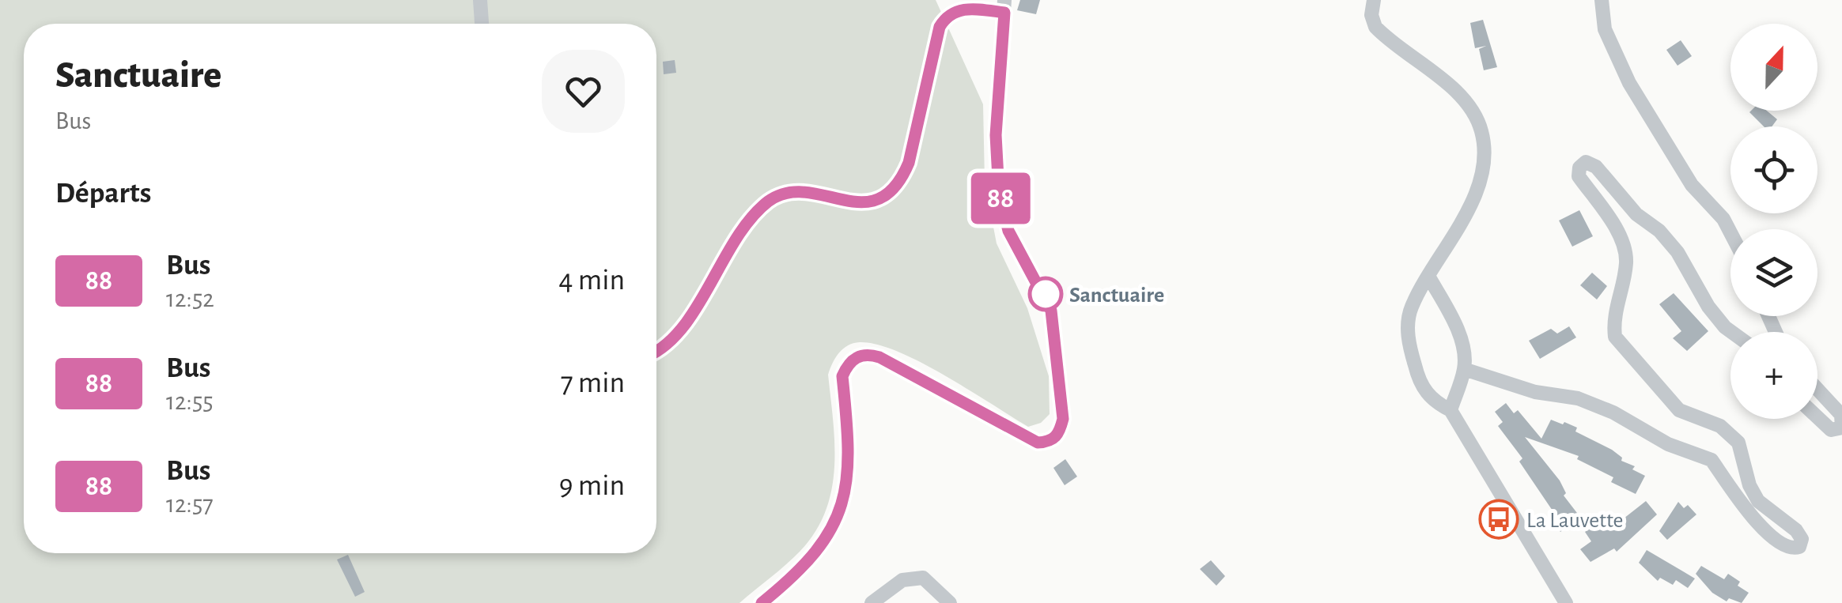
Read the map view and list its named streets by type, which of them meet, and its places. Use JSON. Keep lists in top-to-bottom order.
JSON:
{
  "places": {
    "other": ["Sanctuaire"],
    "bus stop": ["La Lauvette"]
  },
  "lines": ["bus line 88"],
  "north": "top",
  "page": {
    "on_map": "88",
    "map_buttons": "+",
    "heading": [
      ["Sanctuaire", "Bus"],
      "Départs"
    ],
    "list": [
      {
        "mark": "88",
        "name": "Bus",
        "note": "12:52",
        "value": "4 min"
      },
      {
        "mark": "88",
        "name": "Bus",
        "note": "12:55",
        "value": "7 min"
      },
      {
        "mark": "88",
        "name": "Bus",
        "note": "12:57",
        "value": "9 min"
      }
    ]
  }
}
